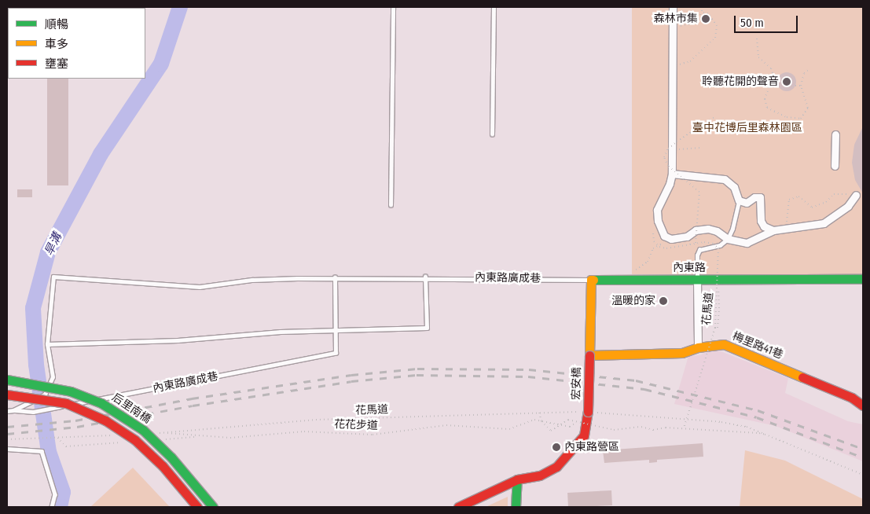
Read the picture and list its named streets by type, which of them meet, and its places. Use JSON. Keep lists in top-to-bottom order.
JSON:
{
  "streets": {
    "street": [
      "內東路",
      "梅里路41巷",
      "宏安橋",
      "后里南橋"
    ],
    "lane": ["內東路廣成巷"],
    "path": ["花馬道", "花花步道"]
  },
  "crossings": [
    ["內東路", "內東路廣成巷"],
    ["花馬道", "宏安橋"],
    ["花馬道", "花花步道"],
    ["梅里路41巷", "宏安橋"]
  ],
  "water": ["旱溝"],
  "parks": ["臺中花博后里森林園區"],
  "places": [
    "森林市集",
    "聆聽花開的聲音",
    "溫暖的家",
    "內東路營區"
  ],
  "legend": ["順暢", "車多", "壅塞"],
  "scale_bar": "50 m"
}
